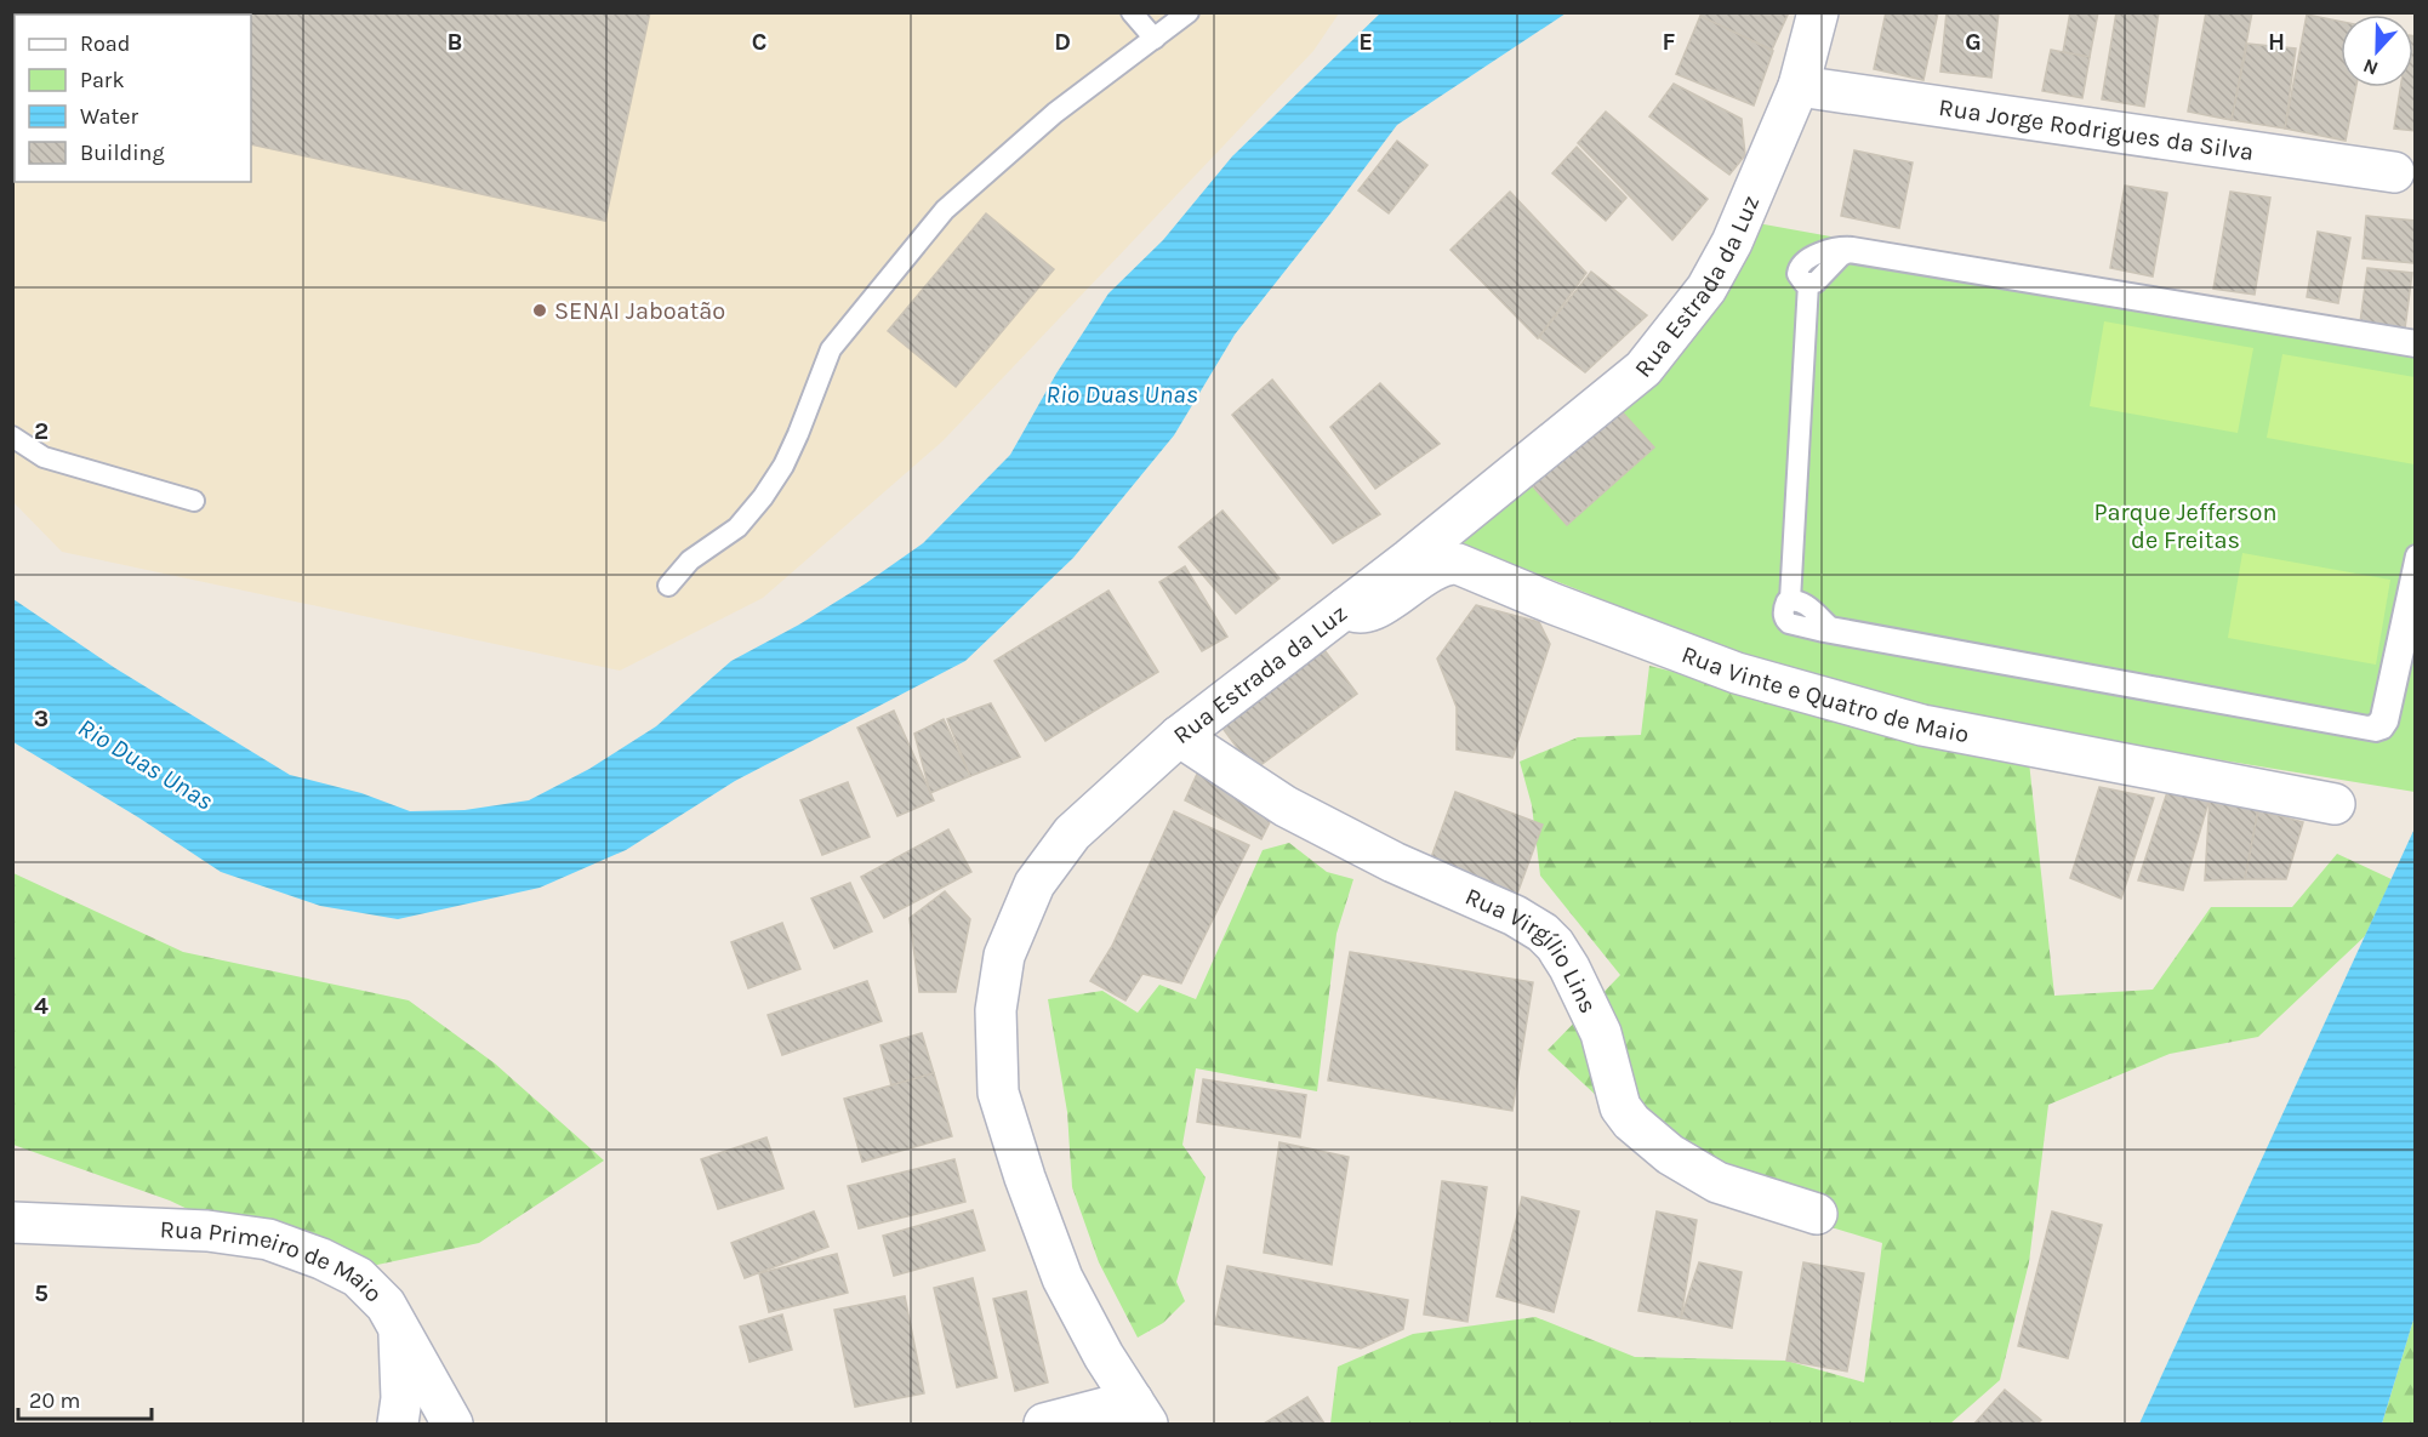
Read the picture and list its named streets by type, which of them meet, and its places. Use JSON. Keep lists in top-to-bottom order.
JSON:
{
  "streets": {
    "street": [
      "Rua Jorge Rodrigues da Silva",
      "Rua Estrada da Luz",
      "Rua Vinte e Quatro de Maio",
      "Rua Virgílio Lins",
      "Rua Primeiro de Maio"
    ]
  },
  "crossings": [
    ["Rua Jorge Rodrigues da Silva", "Rua Estrada da Luz"],
    ["Rua Estrada da Luz", "Rua Vinte e Quatro de Maio"],
    ["Rua Estrada da Luz", "Rua Virgílio Lins"]
  ],
  "water": ["Rio Duas Unas"],
  "parks": ["Parque Jefferson de Freitas"],
  "places": ["SENAI Jaboatão"],
  "legend": [
    "Road",
    "Park",
    "Water",
    "Building"
  ],
  "scale_bar": "20 m",
  "north": "bottom",
  "grid": {
    "columns": [
      "B",
      "C",
      "D",
      "E",
      "F",
      "G",
      "H"
    ],
    "rows": [
      "2",
      "3",
      "4",
      "5"
    ]
  }
}
